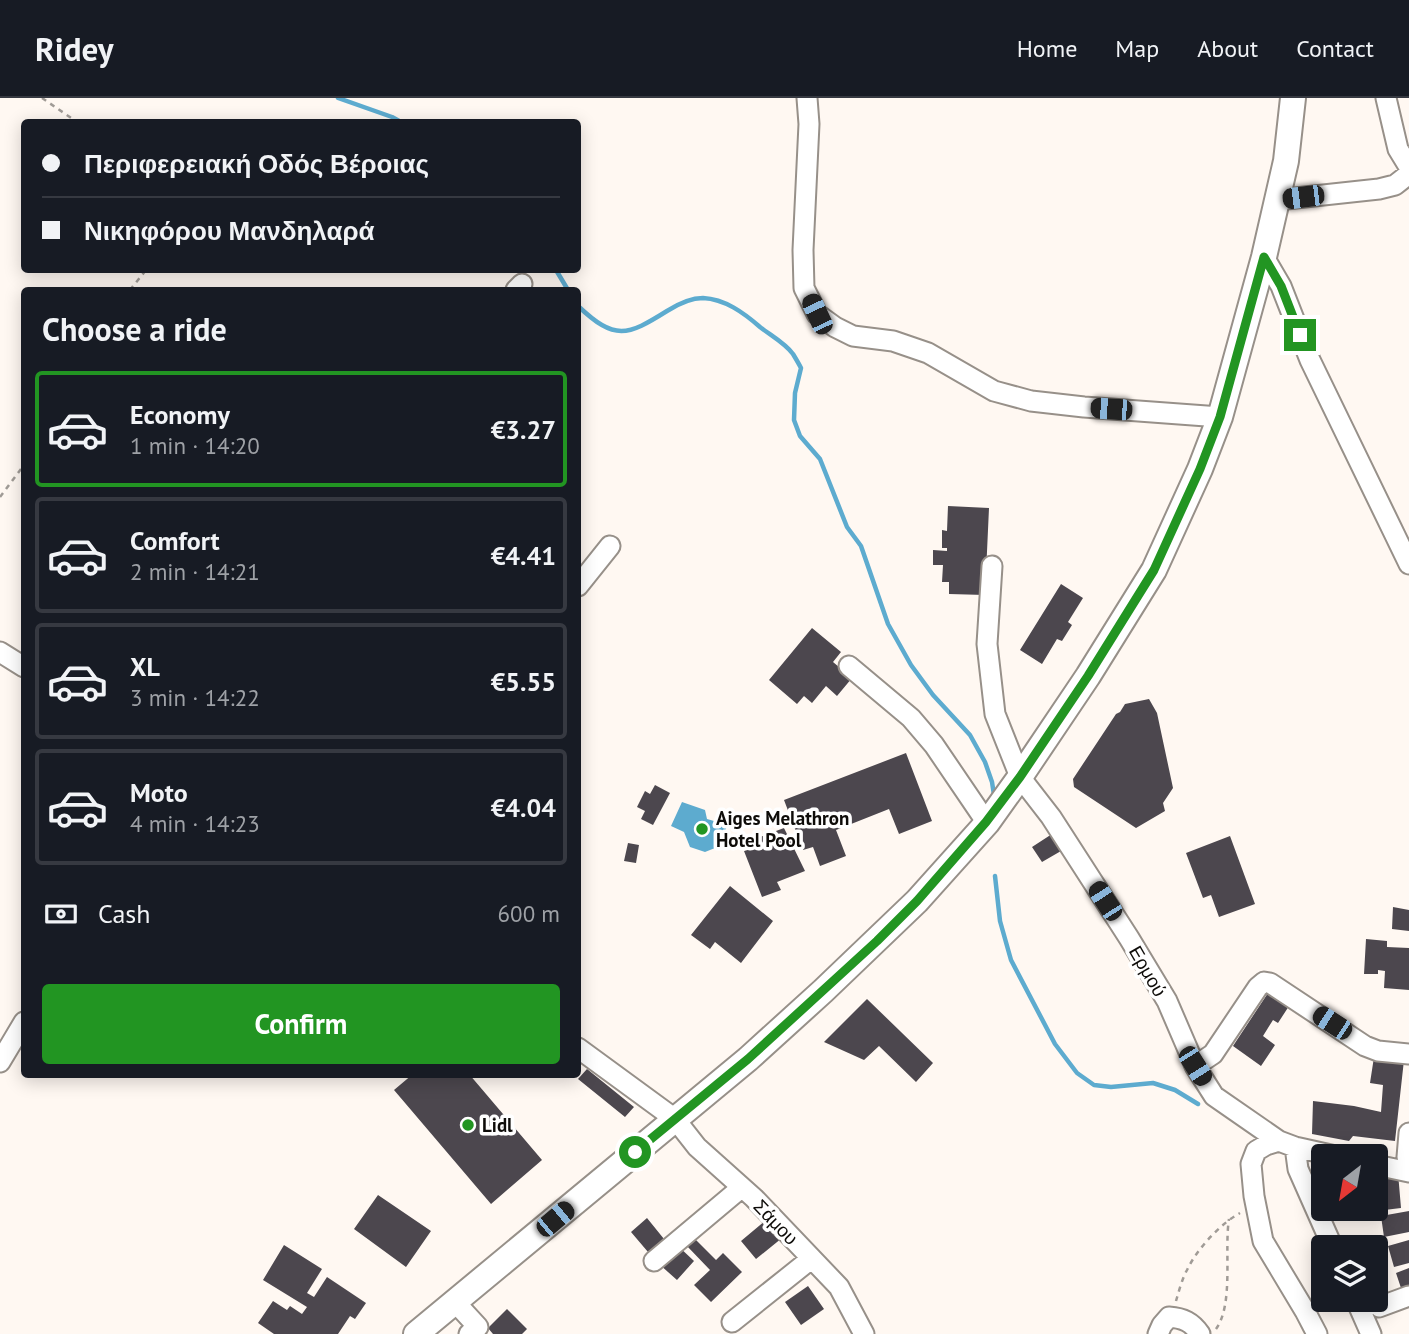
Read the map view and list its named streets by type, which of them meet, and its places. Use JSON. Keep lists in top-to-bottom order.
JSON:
{
  "streets": {
    "street": ["Ερμού", "Σάμου"]
  },
  "places": ["Aiges Melathron Hotel Pool", "Lidl"],
  "north": "bottom left",
  "page": {
    "header": "Ridey",
    "nav": [
      "Home",
      "Map",
      "About",
      "Contact"
    ],
    "banner": ["Περιφερειακή Οδός Βέροιας", "Νικηφόρου Μανδηλαρά"],
    "heading": "Choose a ride",
    "list": [
      {
        "name": "Economy",
        "note": "1 min · 14:20",
        "value": "€3.27"
      },
      {
        "name": "Comfort",
        "note": "2 min · 14:21",
        "value": "€4.41"
      },
      {
        "name": "XL",
        "note": "3 min · 14:22",
        "value": "€5.55"
      },
      {
        "name": "Moto",
        "note": "4 min · 14:23",
        "value": "€4.04"
      }
    ],
    "pay": ["Cash", "600 m"],
    "buttons": "Confirm"
  }
}
